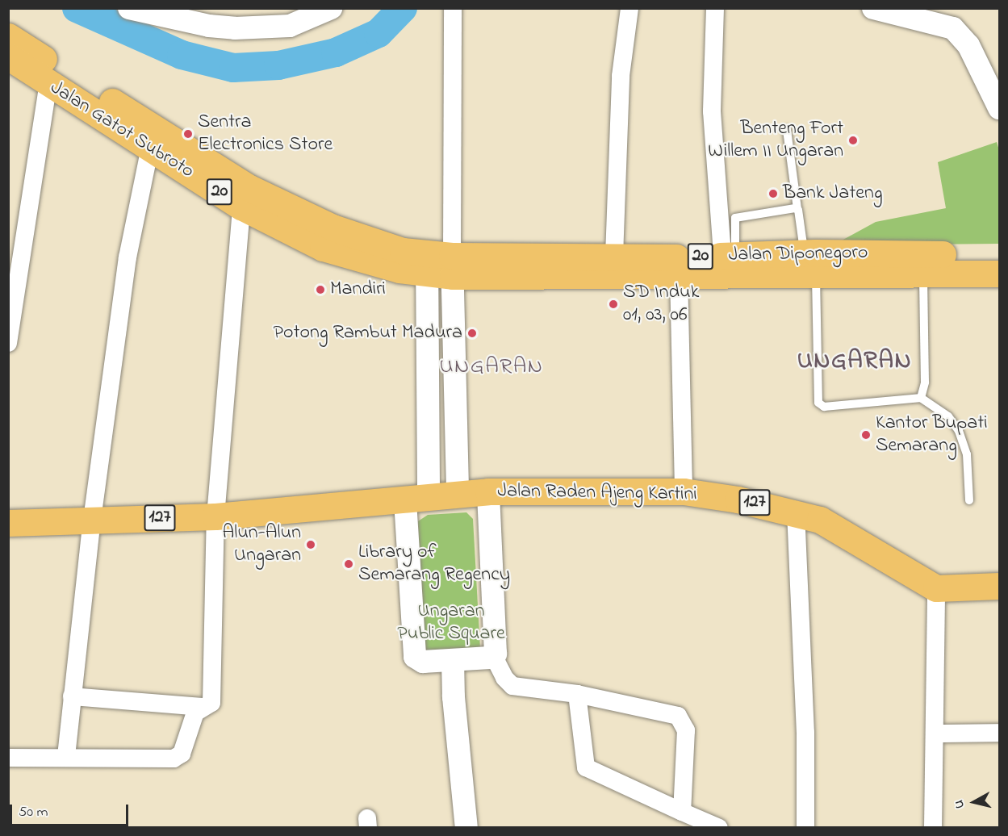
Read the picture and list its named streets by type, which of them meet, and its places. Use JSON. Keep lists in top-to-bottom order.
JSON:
{
  "streets": {
    "main road": [
      "Jalan Gatot Subroto",
      "20",
      "Jalan Diponegoro",
      "Jalan Raden Ajeng Kartini",
      "127"
    ]
  },
  "crossings": [
    ["Jalan Gatot Subroto", "Jalan Diponegoro"],
    ["Jalan Raden Ajeng Kartini", "127"]
  ],
  "districts": ["UNGARAN", "UNGARAN"],
  "parks": ["Ungaran Public Square"],
  "places": [
    "Sentra Electronics Store",
    "Benteng Fort Willem II Ungaran",
    "Bank Jateng",
    "Mandiri",
    "SD Induk 01, 03, 06",
    "Potong Rambut Madura",
    "Kantor Bupati Semarang",
    "Alun-Alun Ungaran",
    "Library of Semarang Regency"
  ],
  "scale_bar": "50 m",
  "north": "left"
}
